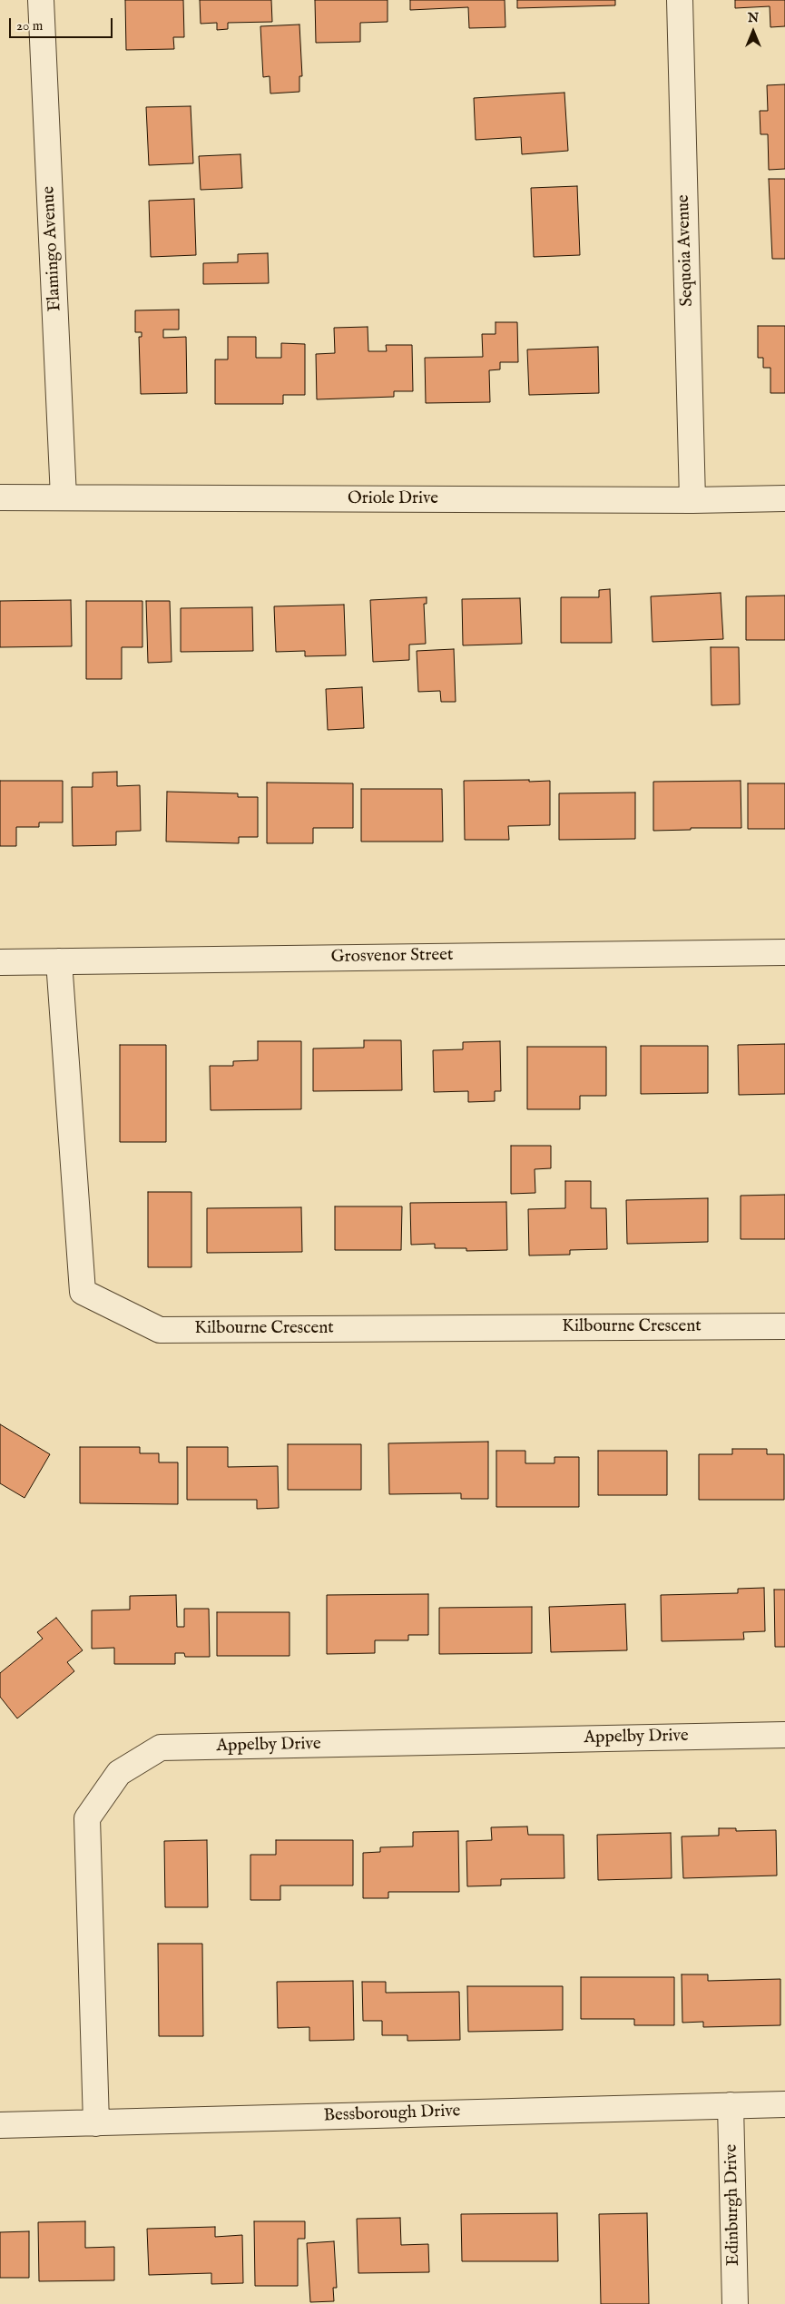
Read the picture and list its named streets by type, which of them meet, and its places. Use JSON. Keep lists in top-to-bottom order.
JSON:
{
  "streets": {
    "street": [
      "Flamingo Avenue",
      "Sequoia Avenue",
      "Oriole Drive",
      "Grosvenor Street",
      "Kilbourne Crescent",
      "Appelby Drive",
      "Bessborough Drive",
      "Edinburgh Drive"
    ]
  },
  "crossings": [
    ["Flamingo Avenue", "Oriole Drive"],
    ["Sequoia Avenue", "Oriole Drive"],
    ["Grosvenor Street", "Kilbourne Crescent"],
    ["Appelby Drive", "Bessborough Drive"],
    ["Bessborough Drive", "Edinburgh Drive"]
  ],
  "scale_bar": "20 m",
  "north": "top"
}
